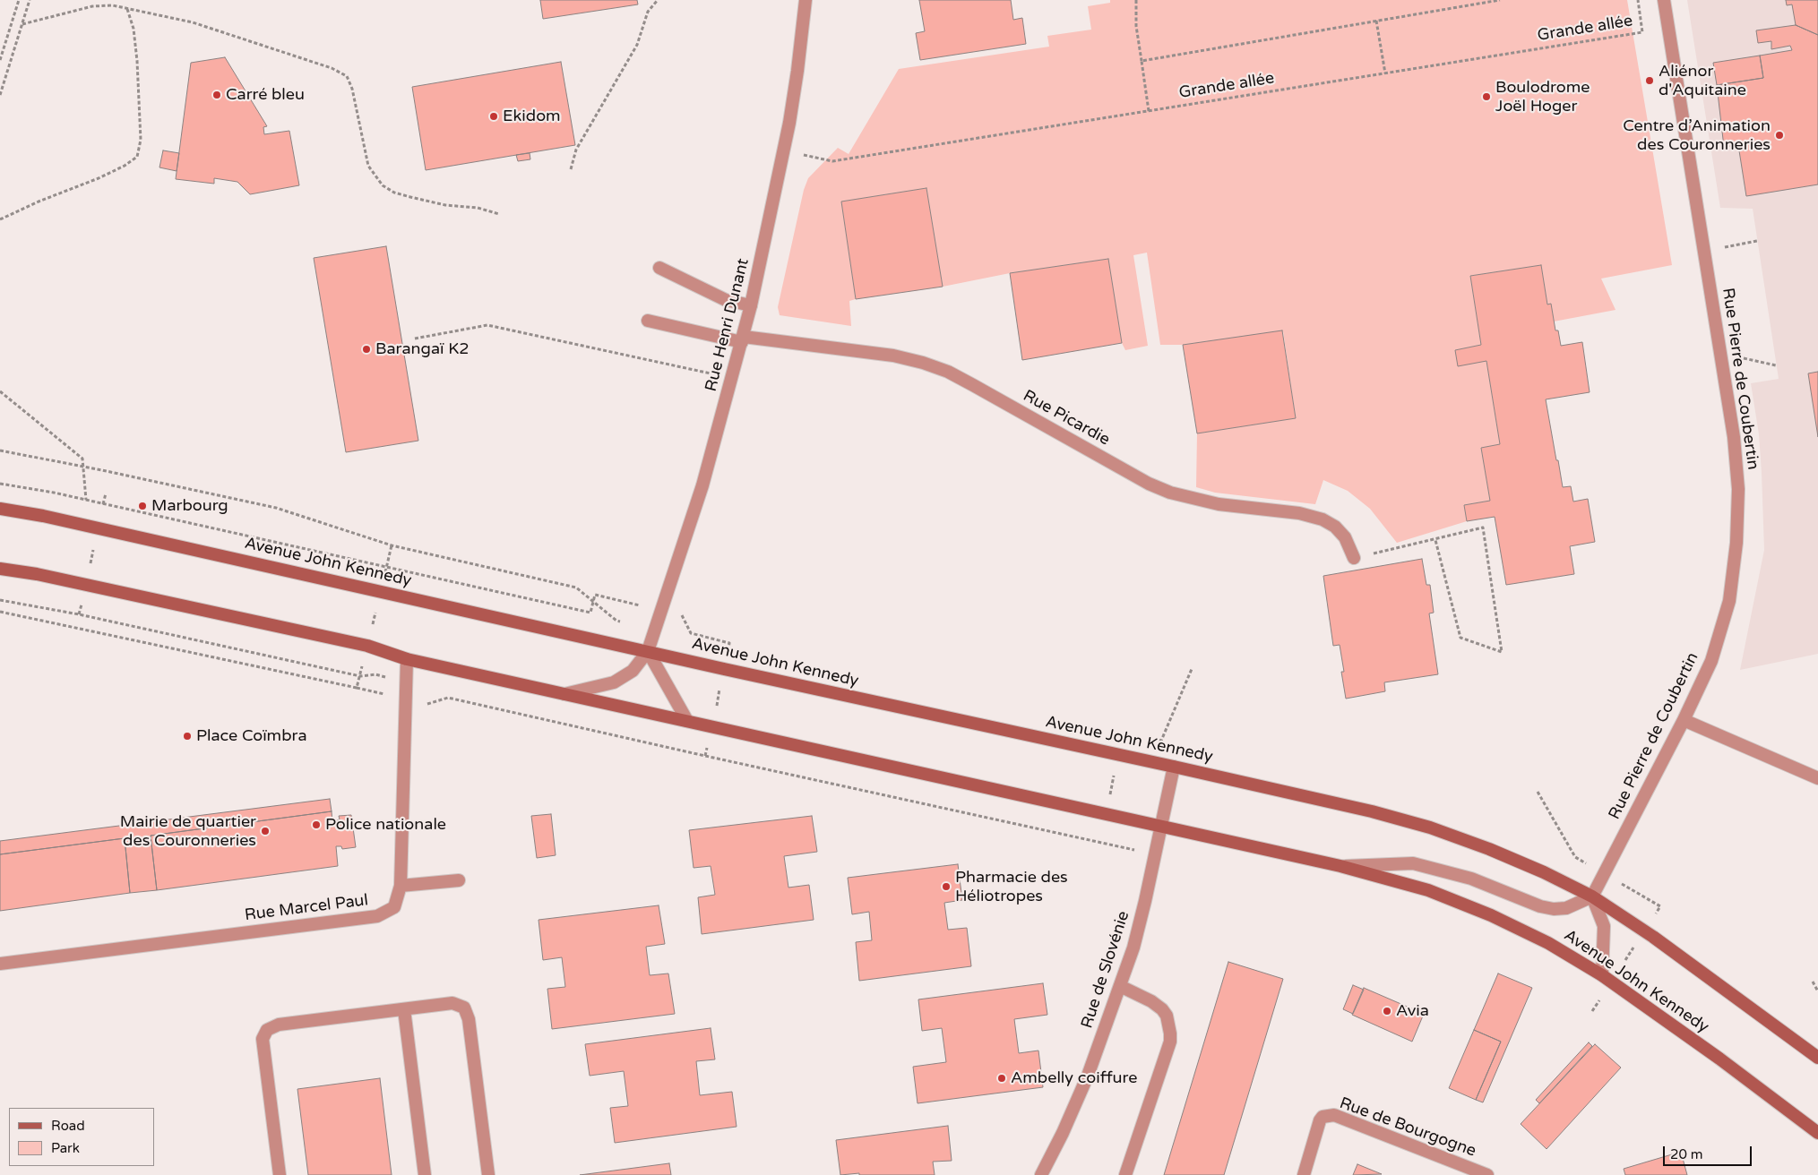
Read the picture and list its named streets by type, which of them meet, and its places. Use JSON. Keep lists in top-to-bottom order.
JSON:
{
  "streets": {
    "main road": ["Avenue John Kennedy"],
    "street": [
      "Rue Henri Dunant",
      "Rue Pierre de Coubertin",
      "Rue Picardie",
      "Rue Marcel Paul",
      "Rue de Slovénie",
      "Rue de Bourgogne"
    ],
    "path": ["Grande allée"]
  },
  "crossings": [
    ["Grande allée", "Rue Henri Dunant"],
    ["Rue Henri Dunant", "Rue Picardie"],
    ["Rue Henri Dunant", "Avenue John Kennedy"],
    ["Rue Pierre de Coubertin", "Avenue John Kennedy"],
    ["Avenue John Kennedy", "Rue Marcel Paul"],
    ["Avenue John Kennedy", "Rue de Slovénie"]
  ],
  "places": [
    "Aliénor d'Aquitaine",
    "Carré bleu",
    "Boulodrome Joël Hoger",
    "Ekidom",
    "Centre d’Animation des Couronneries",
    "Barangaï K2",
    "Marbourg",
    "Place Coïmbra",
    "Police nationale",
    "Mairie de quartier des Couronneries",
    "Pharmacie des Héliotropes",
    "Avia",
    "Ambelly coiffure"
  ],
  "legend": ["Road", "Park"],
  "scale_bar": "20 m"
}
